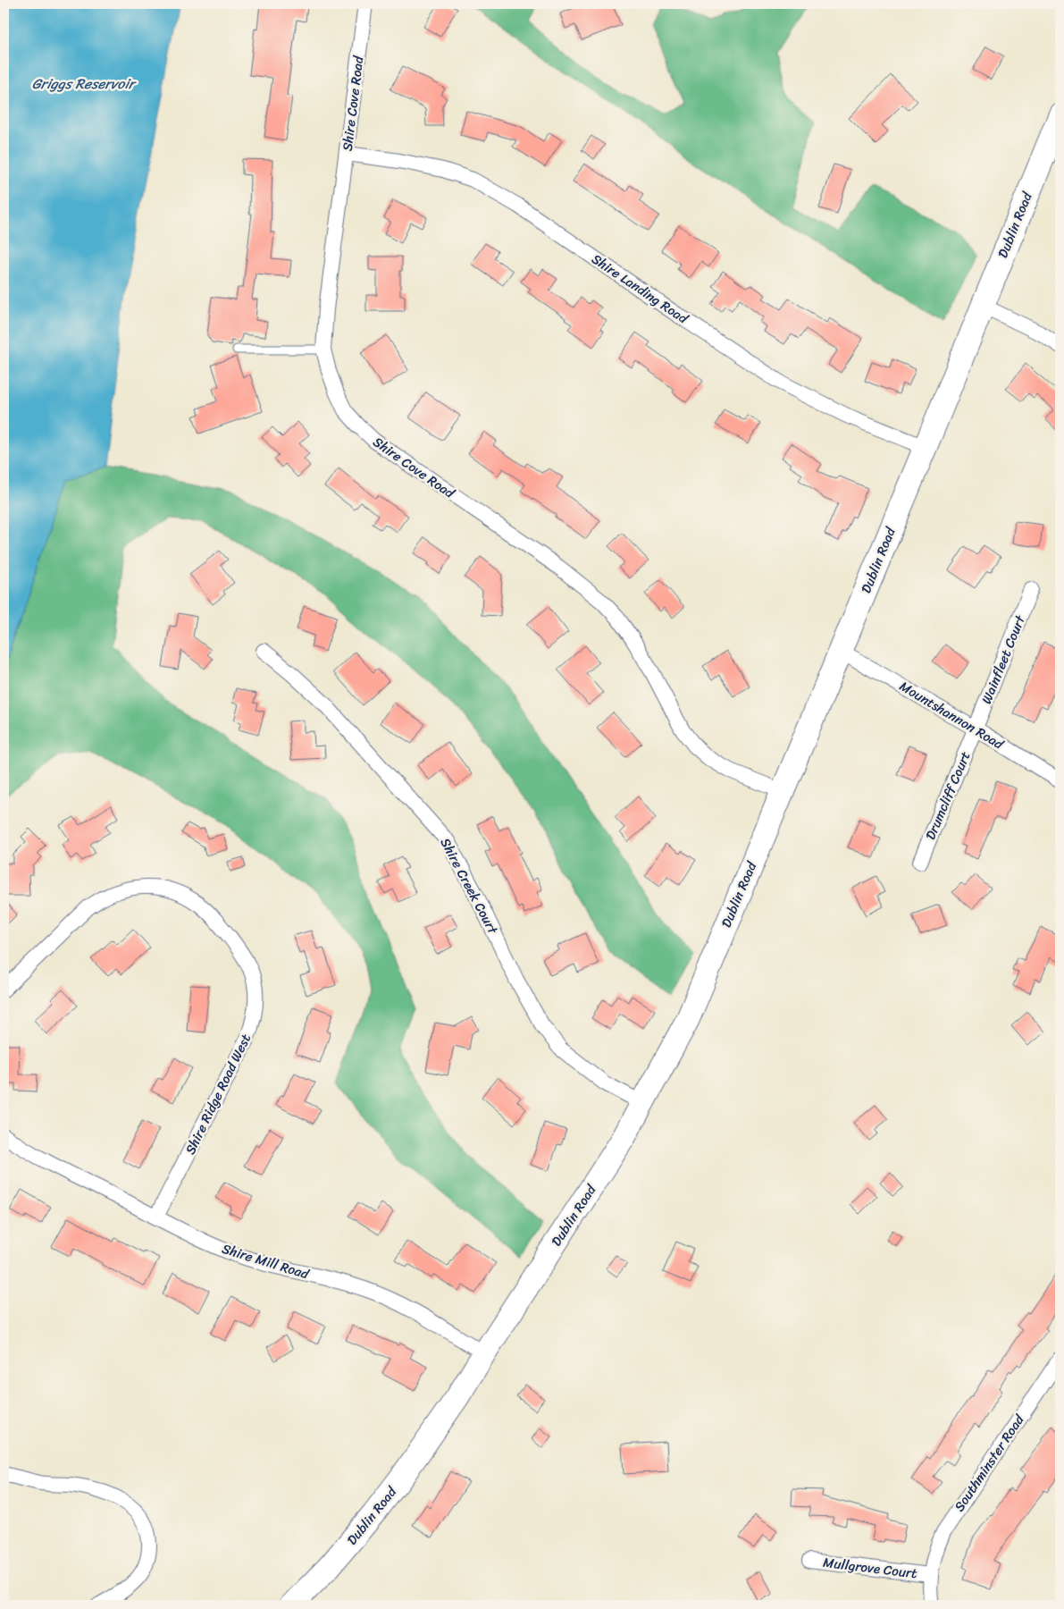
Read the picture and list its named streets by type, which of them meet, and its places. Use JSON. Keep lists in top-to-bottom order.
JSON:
{
  "streets": {
    "main road": ["Dublin Road"],
    "street": [
      "Shire Cove Road",
      "Shire Landing Road",
      "Wainfleet Court",
      "Mountshannon Road",
      "Drumcliff Court",
      "Shire Creek Court",
      "Shire Ridge Road West",
      "Shire Mill Road",
      "Southminster Road",
      "Mullgrove Court"
    ]
  },
  "crossings": [
    ["Shire Cove Road", "Dublin Road"],
    ["Shire Cove Road", "Shire Landing Road"],
    ["Dublin Road", "Shire Landing Road"],
    ["Dublin Road", "Mountshannon Road"],
    ["Dublin Road", "Shire Creek Court"],
    ["Dublin Road", "Shire Mill Road"],
    ["Wainfleet Court", "Mountshannon Road"],
    ["Wainfleet Court", "Drumcliff Court"],
    ["Mountshannon Road", "Drumcliff Court"],
    ["Shire Ridge Road West", "Shire Mill Road"],
    ["Southminster Road", "Mullgrove Court"]
  ],
  "water": ["Griggs Reservoir"]
}
